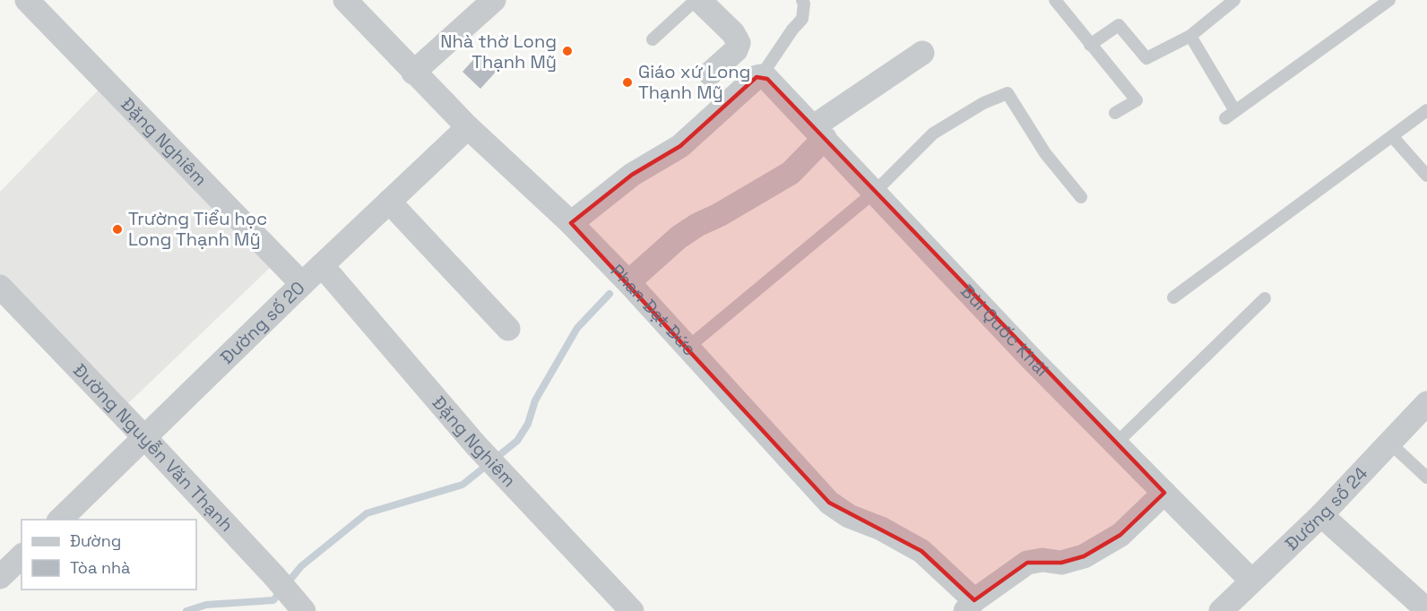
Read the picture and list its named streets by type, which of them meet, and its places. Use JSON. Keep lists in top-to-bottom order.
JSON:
{
  "streets": {
    "street": [
      "Đặng Nghiêm",
      "Phan Đạt Đức",
      "Đường số 20",
      "Bùi Quốc Khái",
      "Đường Nguyễn Văn Thạnh",
      "Đường số 24"
    ]
  },
  "crossings": [
    ["Đặng Nghiêm", "Đường số 20"],
    ["Phan Đạt Đức", "Đường số 20"],
    ["Đường số 20", "Đường Nguyễn Văn Thạnh"],
    ["Bùi Quốc Khái", "Đường số 24"]
  ],
  "places": ["Nhà thờ Long Thạnh Mỹ", "Giáo xứ Long Thạnh Mỹ", "Trường Tiểu học Long Thạnh Mỹ"],
  "legend": ["Đường", "Tòa nhà"]
}
